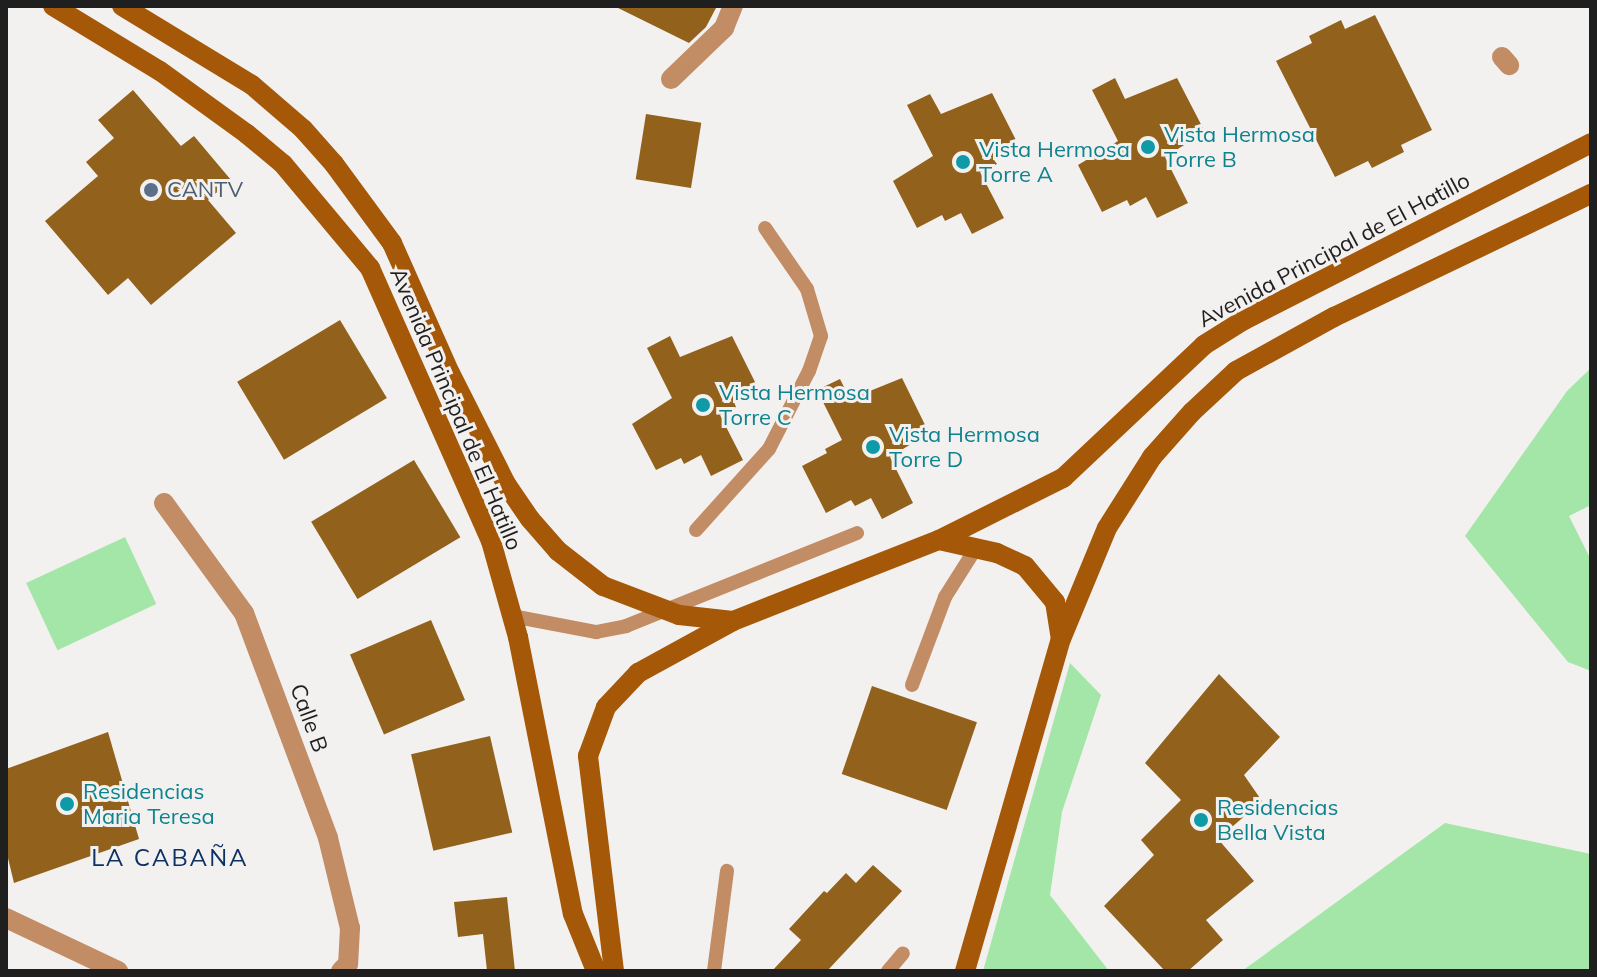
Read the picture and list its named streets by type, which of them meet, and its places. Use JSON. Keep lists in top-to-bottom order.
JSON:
{
  "streets": {
    "main road": ["Avenida Principal de El Hatillo"],
    "street": ["Calle B"]
  },
  "districts": ["LA CABAÑA"],
  "places": [
    "Vista Hermosa Torre B",
    "Vista Hermosa Torre A",
    "CANTV",
    "Vista Hermosa Torre C",
    "Vista Hermosa Torre D",
    "Residencias Maria Teresa",
    "Residencias Bella Vista"
  ]
}
